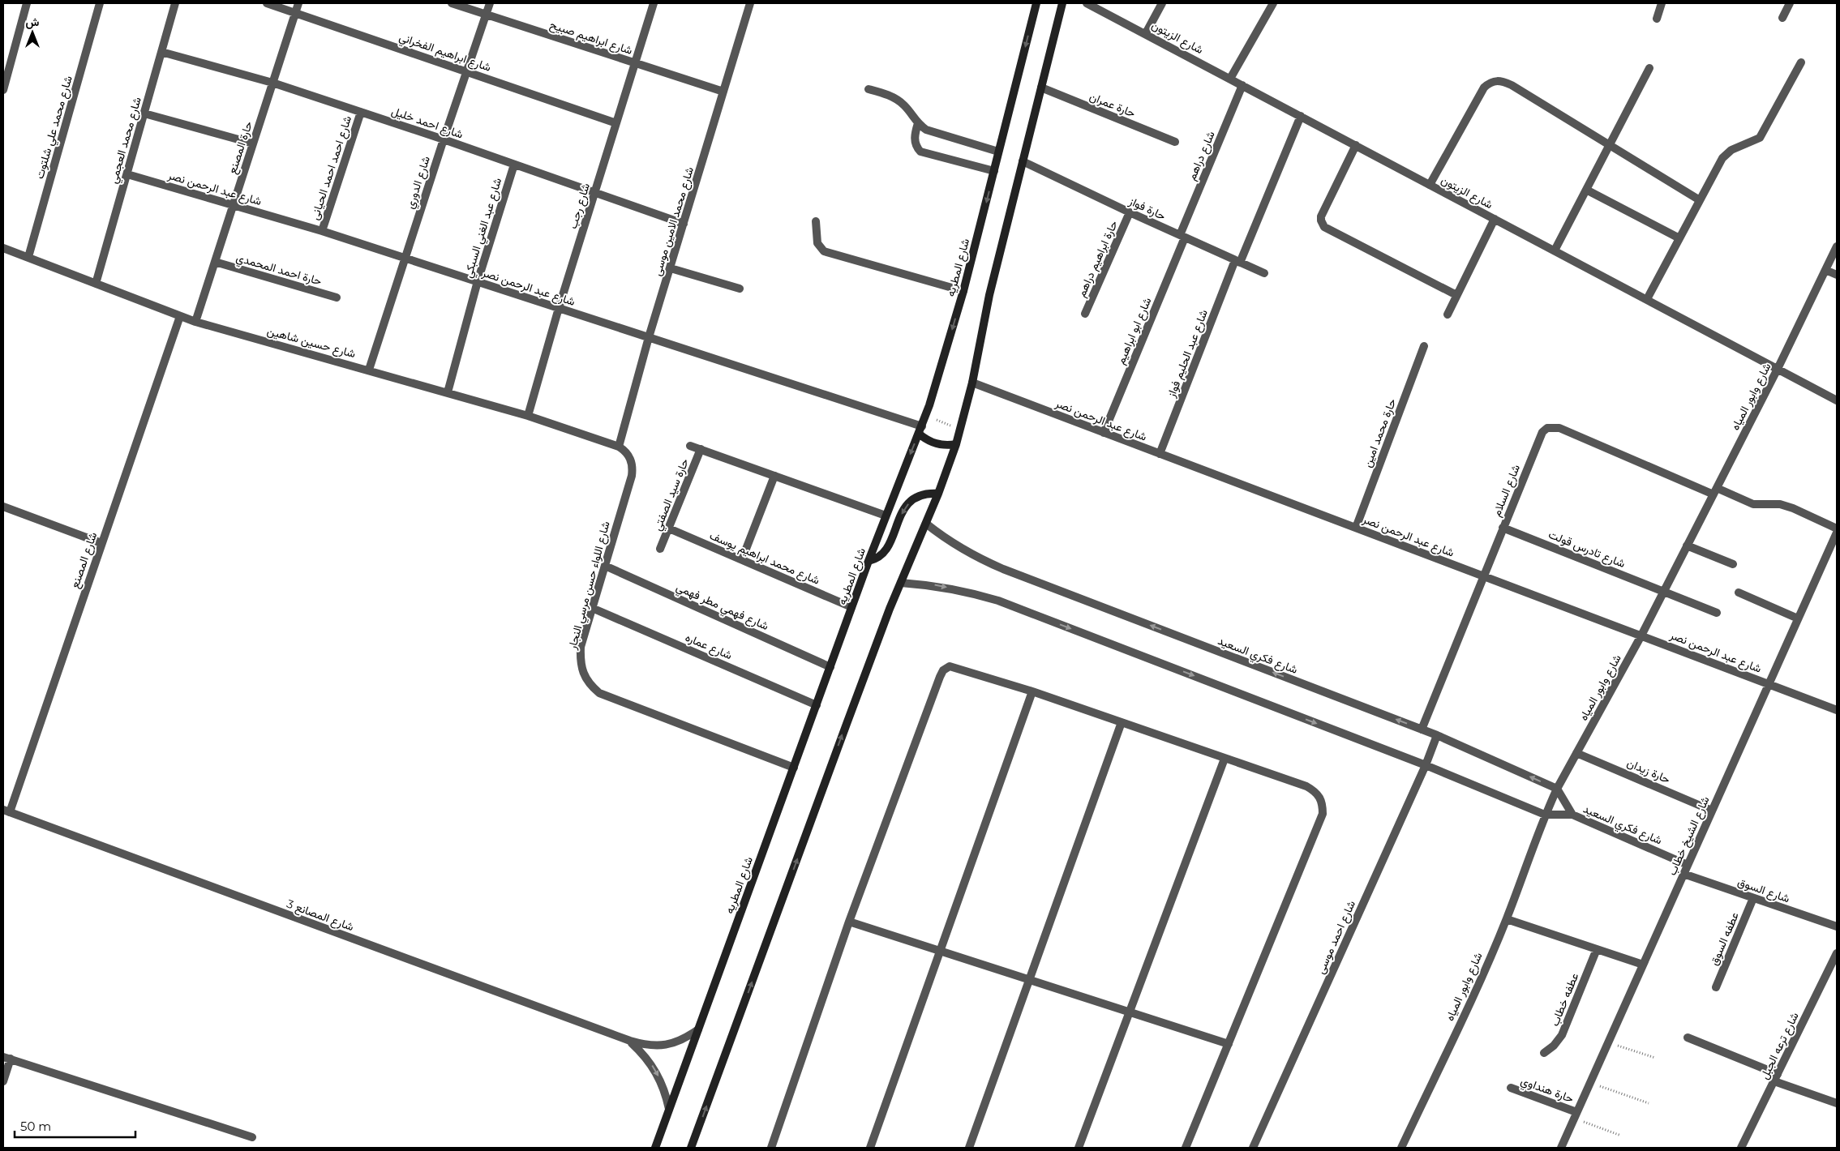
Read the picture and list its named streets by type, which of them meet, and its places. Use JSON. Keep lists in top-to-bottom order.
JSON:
{
  "streets": {
    "main road": ["شارع المطريه"],
    "street": [
      "شارع ابراهيم صبيح",
      "شارع الزيتون",
      "شارع ابراهيم الفخراني",
      "حارة عمران",
      "شارع احمد خليل",
      "شارع محمد علي شلتوت",
      "شارع محمد العجمي",
      "حارة المصنع",
      "شارع دراهم",
      "شارع احمد احمد الحيانى",
      "شارع الدوري",
      "شارع عبد الرحمن نصر",
      "شارع رجب",
      "حارة فواز",
      "شارع محمد الامين موسى",
      "شارع عبد الغني السبكي",
      "حارة ابراهيم دراهم",
      "حارة احمد المحمدي",
      "شارع ابو ابراهيم",
      "شارع حسين شاهين",
      "شارع عبد الحليم فواز",
      "شارع وابور المياه",
      "حارة محمد امين",
      "شارع السلام",
      "حارة سيد الصفتي",
      "شارع تادرس قولت",
      "شارع محمد ابراهيم يوسف",
      "شارع المصنع",
      "شارع اللواء حسن مرسي النجار",
      "شارع فهمي مطر فهمي",
      "شارع عماره",
      "شارع فكري السعيد",
      "حارة زيدان",
      "شارع الشيخ خطاب",
      "شارع السوق",
      "شارع المصانع 3",
      "شارع احمد موسى",
      "عطفه السوق",
      "عطفه خطاب",
      "شارع ترعه الجبل",
      "حارة هنداوي"
    ]
  },
  "crossings": [
    ["شارع ابراهيم صبيح", "شارع الدوري"],
    ["شارع ابراهيم صبيح", "شارع رجب"],
    ["شارع ابراهيم صبيح", "شارع محمد الامين موسى"],
    ["شارع الزيتون", "شارع دراهم"],
    ["شارع الزيتون", "شارع عبد الحليم فواز"],
    ["شارع الزيتون", "شارع وابور المياه"],
    ["شارع ابراهيم الفخراني", "حارة المصنع"],
    ["شارع ابراهيم الفخراني", "شارع الدوري"],
    ["شارع ابراهيم الفخراني", "شارع رجب"],
    ["شارع احمد خليل", "شارع محمد العجمي"],
    ["شارع احمد خليل", "حارة المصنع"],
    ["شارع احمد خليل", "شارع احمد احمد الحيانى"],
    ["شارع احمد خليل", "شارع الدوري"],
    ["شارع احمد خليل", "شارع رجب"],
    ["شارع احمد خليل", "شارع محمد الامين موسى"],
    ["شارع احمد خليل", "شارع عبد الغني السبكي"],
    ["شارع محمد علي شلتوت", "شارع حسين شاهين"],
    ["شارع محمد العجمي", "شارع عبد الرحمن نصر"],
    ["شارع محمد العجمي", "شارع حسين شاهين"],
    ["حارة المصنع", "شارع عبد الرحمن نصر"],
    ["حارة المصنع", "حارة احمد المحمدي"],
    ["حارة المصنع", "شارع حسين شاهين"],
    ["شارع دراهم", "حارة فواز"],
    ["شارع دراهم", "شارع ابو ابراهيم"],
    ["شارع احمد احمد الحيانى", "شارع عبد الرحمن نصر"],
    ["شارع الدوري", "شارع عبد الرحمن نصر"],
    ["شارع الدوري", "شارع حسين شاهين"],
    ["شارع عبد الرحمن نصر", "شارع رجب"],
    ["شارع عبد الرحمن نصر", "شارع محمد الامين موسى"],
    ["شارع عبد الرحمن نصر", "شارع عبد الغني السبكي"],
    ["شارع عبد الرحمن نصر", "شارع المطريه"],
    ["شارع عبد الرحمن نصر", "شارع ابو ابراهيم"],
    ["شارع عبد الرحمن نصر", "شارع عبد الحليم فواز"],
    ["شارع عبد الرحمن نصر", "شارع وابور المياه"],
    ["شارع عبد الرحمن نصر", "حارة محمد امين"],
    ["شارع عبد الرحمن نصر", "شارع السلام"],
    ["شارع عبد الرحمن نصر", "شارع الشيخ خطاب"],
    ["شارع رجب", "شارع حسين شاهين"],
    ["حارة فواز", "حارة ابراهيم دراهم"],
    ["حارة فواز", "شارع ابو ابراهيم"],
    ["حارة فواز", "شارع عبد الحليم فواز"],
    ["شارع محمد الامين موسى", "شارع حسين شاهين"],
    ["شارع محمد الامين موسى", "شارع اللواء حسن مرسي النجار"],
    ["شارع عبد الغني السبكي", "شارع حسين شاهين"],
    ["شارع المطريه", "شارع محمد ابراهيم يوسف"],
    ["شارع المطريه", "شارع اللواء حسن مرسي النجار"],
    ["شارع المطريه", "شارع فهمي مطر فهمي"],
    ["شارع المطريه", "شارع عماره"],
    ["شارع المطريه", "شارع المصانع 3"],
    ["شارع حسين شاهين", "شارع المصنع"],
    ["شارع حسين شاهين", "شارع اللواء حسن مرسي النجار"],
    ["شارع وابور المياه", "شارع السلام"],
    ["شارع وابور المياه", "شارع تادرس قولت"],
    ["شارع وابور المياه", "شارع فكري السعيد"],
    ["شارع وابور المياه", "حارة زيدان"],
    ["شارع السلام", "شارع تادرس قولت"],
    ["شارع السلام", "شارع فكري السعيد"],
    ["حارة سيد الصفتي", "شارع محمد ابراهيم يوسف"],
    ["شارع المصنع", "شارع المصانع 3"],
    ["شارع اللواء حسن مرسي النجار", "شارع فهمي مطر فهمي"],
    ["شارع اللواء حسن مرسي النجار", "شارع عماره"],
    ["شارع فكري السعيد", "شارع الشيخ خطاب"],
    ["شارع فكري السعيد", "شارع احمد موسى"],
    ["حارة زيدان", "شارع الشيخ خطاب"],
    ["شارع الشيخ خطاب", "شارع السوق"],
    ["شارع الشيخ خطاب", "حارة هنداوي"],
    ["شارع السوق", "عطفه السوق"]
  ],
  "scale_bar": "50 m",
  "north": "top"
}
